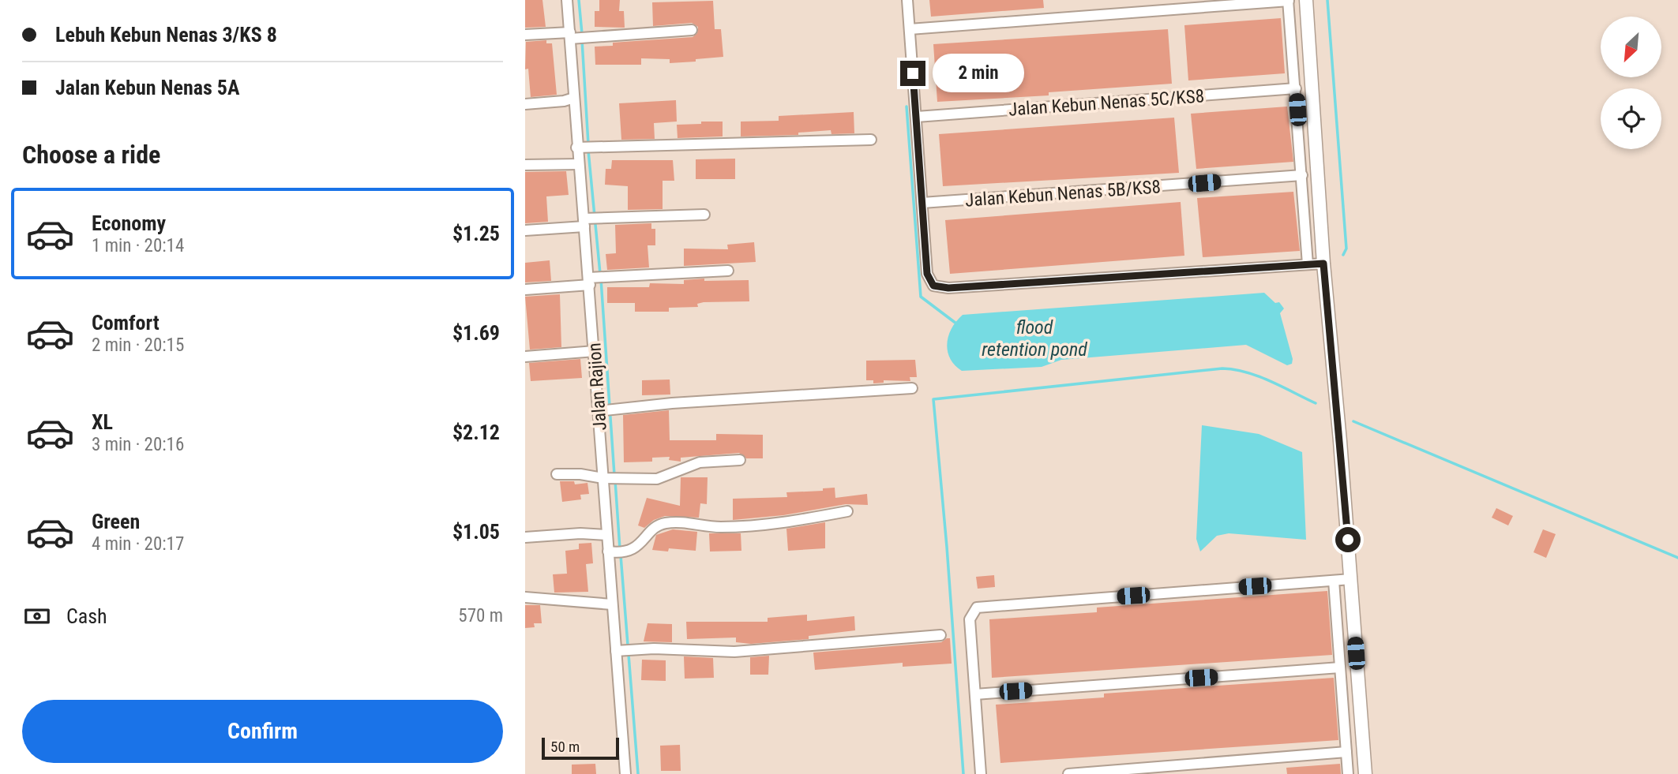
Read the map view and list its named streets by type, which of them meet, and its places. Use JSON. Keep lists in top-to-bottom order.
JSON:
{
  "streets": {
    "street": ["Jalan Kebun Nenas 5C/KS8", "Jalan Kebun Nenas 5B/KS8", "Jalan Rajion"]
  },
  "water": ["flood retention pond"],
  "scale_bar": "50 m",
  "north": "bottom left",
  "page": {
    "banner": ["Lebuh Kebun Nenas 3/KS 8", "Jalan Kebun Nenas 5A"],
    "bubble": "2 min",
    "heading": "Choose a ride",
    "list": [
      {
        "name": "Economy",
        "note": "1 min · 20:14",
        "value": "$1.25"
      },
      {
        "name": "Comfort",
        "note": "2 min · 20:15",
        "value": "$1.69"
      },
      {
        "name": "XL",
        "note": "3 min · 20:16",
        "value": "$2.12"
      },
      {
        "name": "Green",
        "note": "4 min · 20:17",
        "value": "$1.05"
      }
    ],
    "pay": ["Cash", "570 m"],
    "buttons": "Confirm",
    "scale": "50 m"
  }
}
